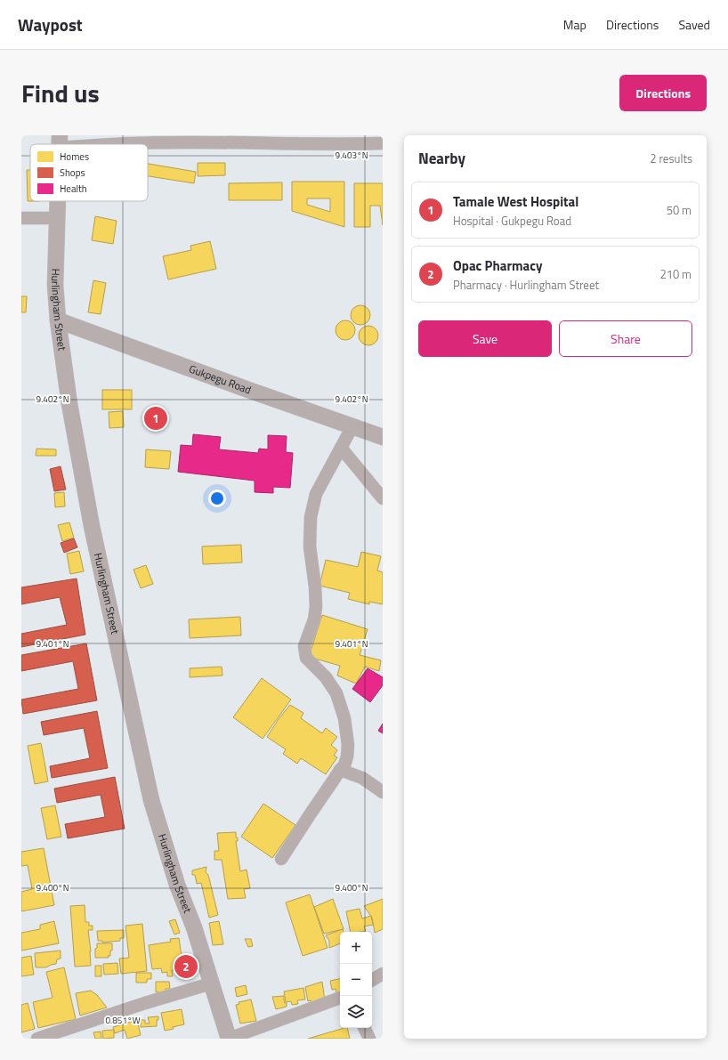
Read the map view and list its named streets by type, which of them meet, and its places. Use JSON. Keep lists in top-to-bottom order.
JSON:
{
  "streets": {
    "street": ["Hurlingham Street", "Gukpegu Road"]
  },
  "crossings": [
    ["Hurlingham Street", "Gukpegu Road"]
  ],
  "legend": ["Homes", "Shops", "Health"],
  "page": {
    "header": "Waypost",
    "nav": ["Map", "Directions", "Saved"],
    "title": "Find us",
    "buttons": [
      "Directions",
      ["Save", "Share"]
    ],
    "heading": ["Nearby", "2 results"],
    "list": [
      {
        "mark": "1",
        "name": "Tamale West Hospital",
        "note": "Hospital · Gukpegu Road",
        "value": "50 m"
      },
      {
        "mark": "2",
        "name": "Opac Pharmacy",
        "note": "Pharmacy · Hurlingham Street",
        "value": "210 m"
      }
    ],
    "pins": ["1", "2"],
    "map_buttons": ["+", "−"]
  },
  "coordinates": [
    "9.403°N",
    "9.402°N",
    "9.401°N",
    "9.400°N",
    "0.851°W"
  ]
}
